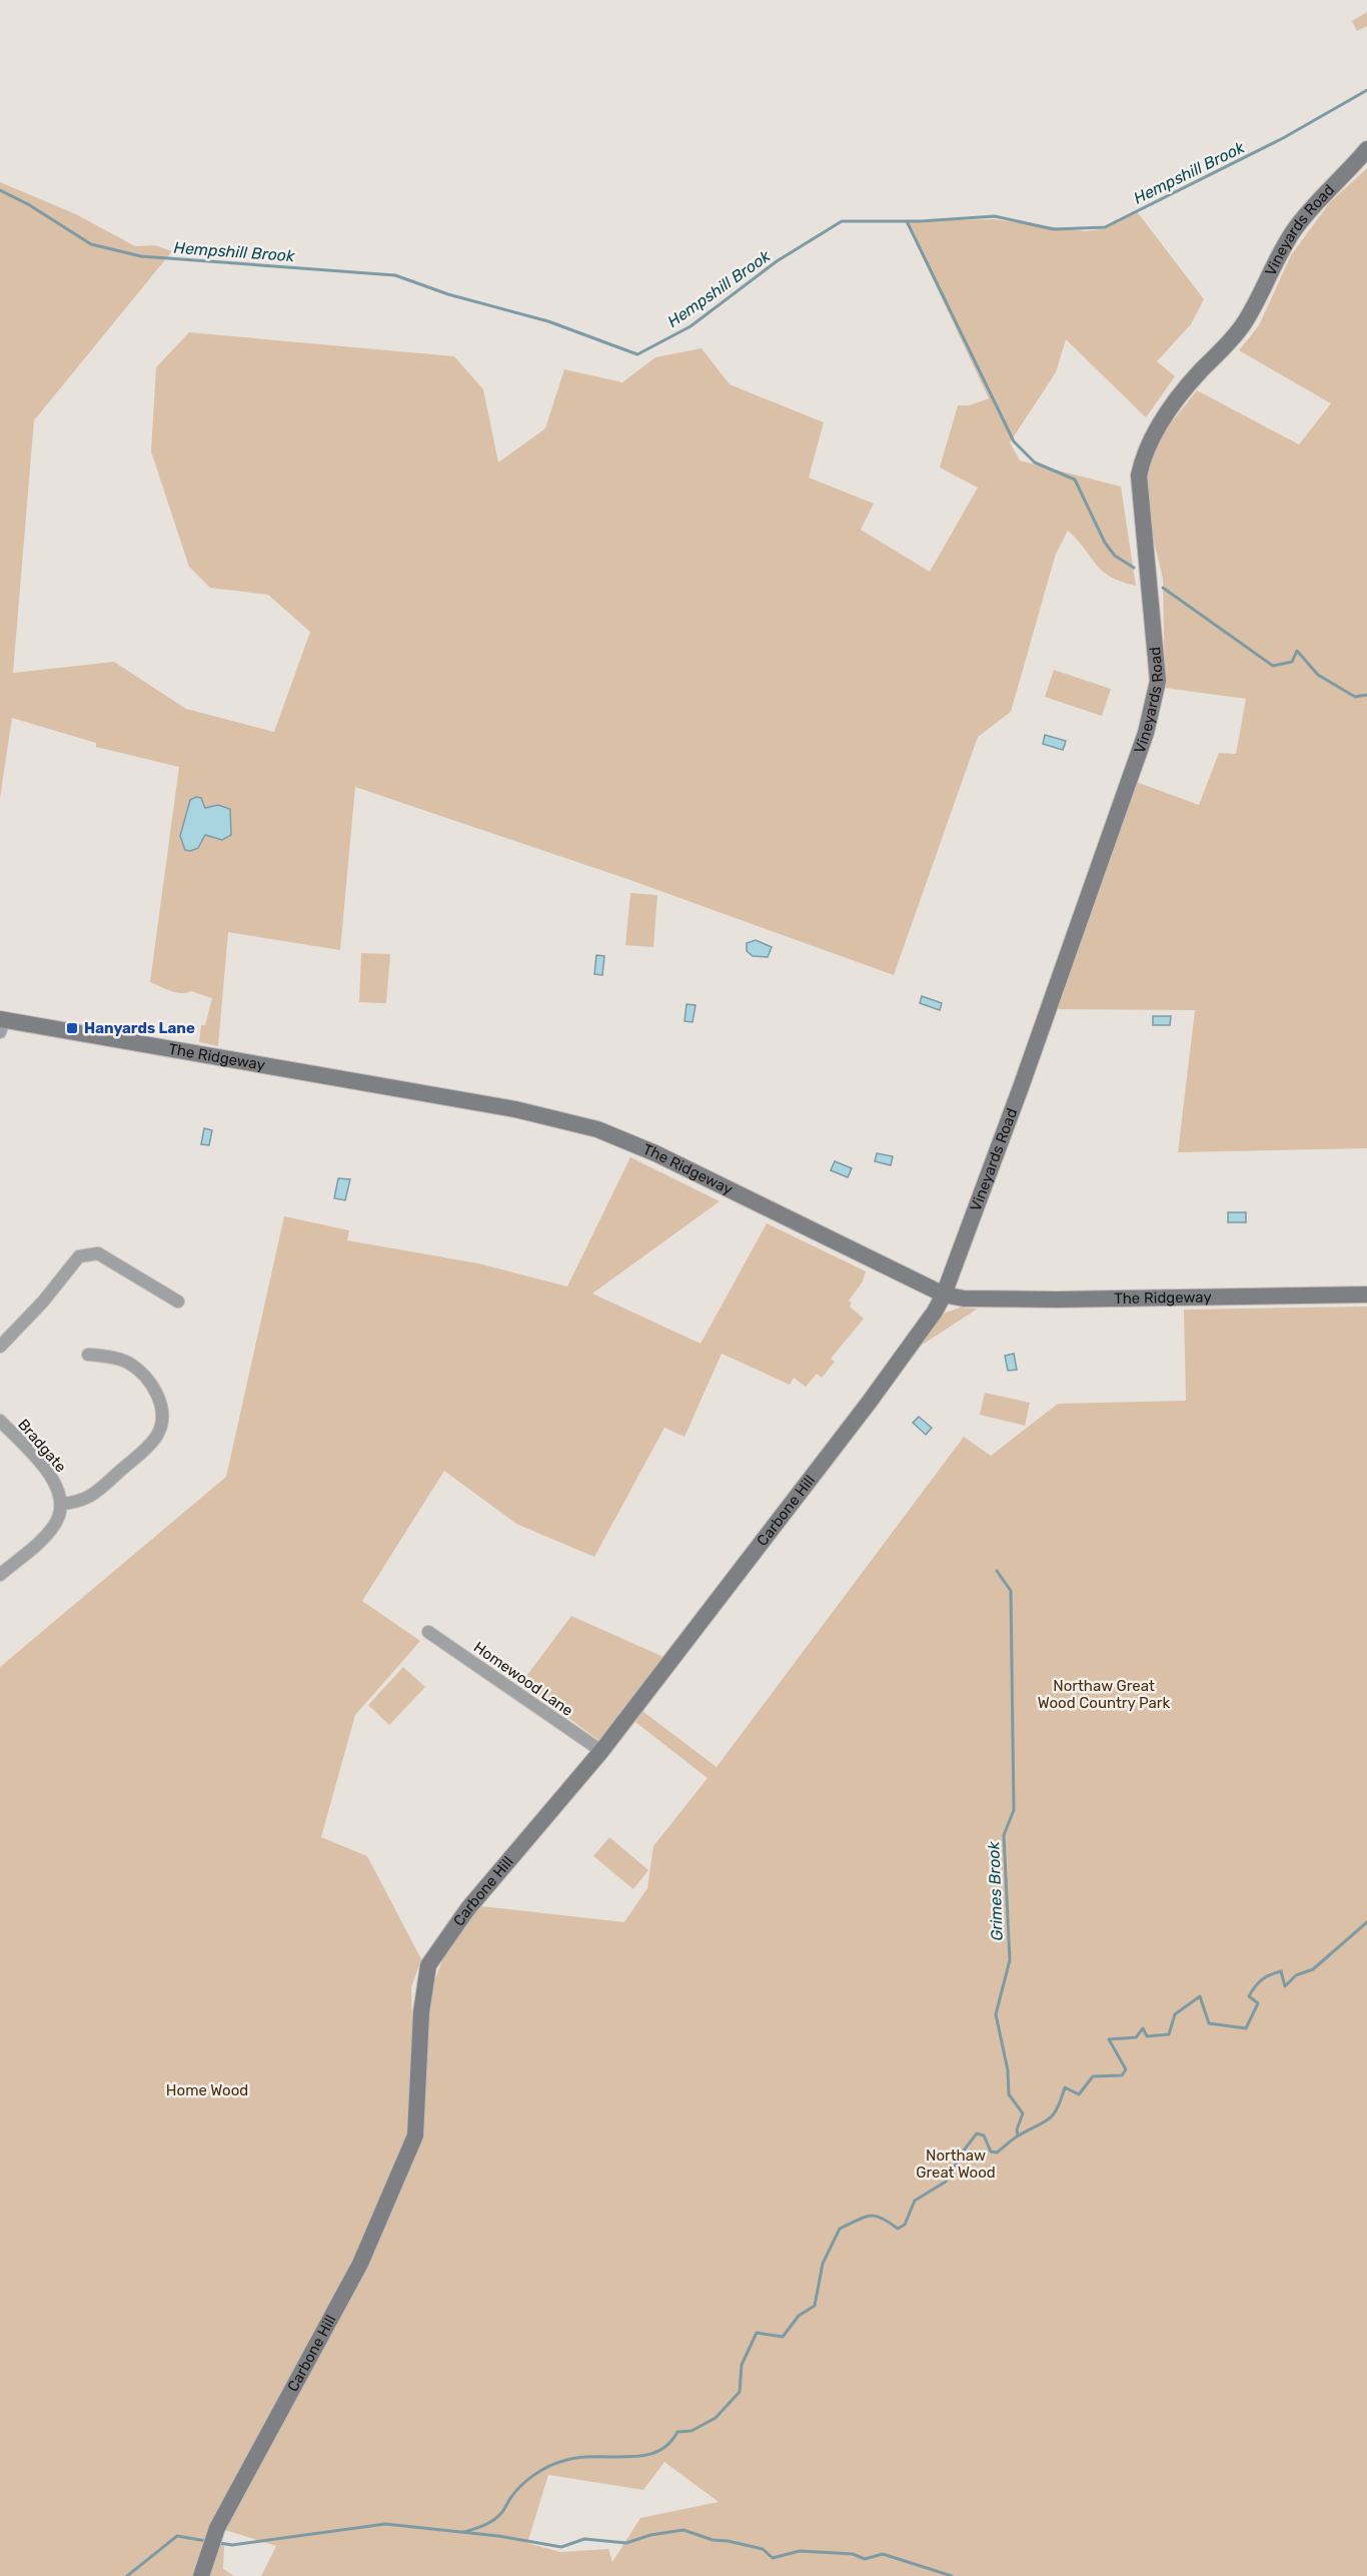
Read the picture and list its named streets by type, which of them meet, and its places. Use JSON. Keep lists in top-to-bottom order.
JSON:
{
  "streets": {
    "street": [
      "Vineyards Road",
      "The Ridgeway",
      "Bradgate",
      "Carbone Hill",
      "Homewood Lane"
    ]
  },
  "crossings": [
    ["Vineyards Road", "The Ridgeway"],
    ["Vineyards Road", "Carbone Hill"],
    ["The Ridgeway", "Carbone Hill"],
    ["Carbone Hill", "Homewood Lane"]
  ],
  "water": ["Hempshill Brook", "Grimes Brook"],
  "parks": ["Northaw Great Wood Country Park", "Home Wood", "Northaw Great Wood"],
  "places": {
    "transit": ["Hanyards Lane"]
  }
}
